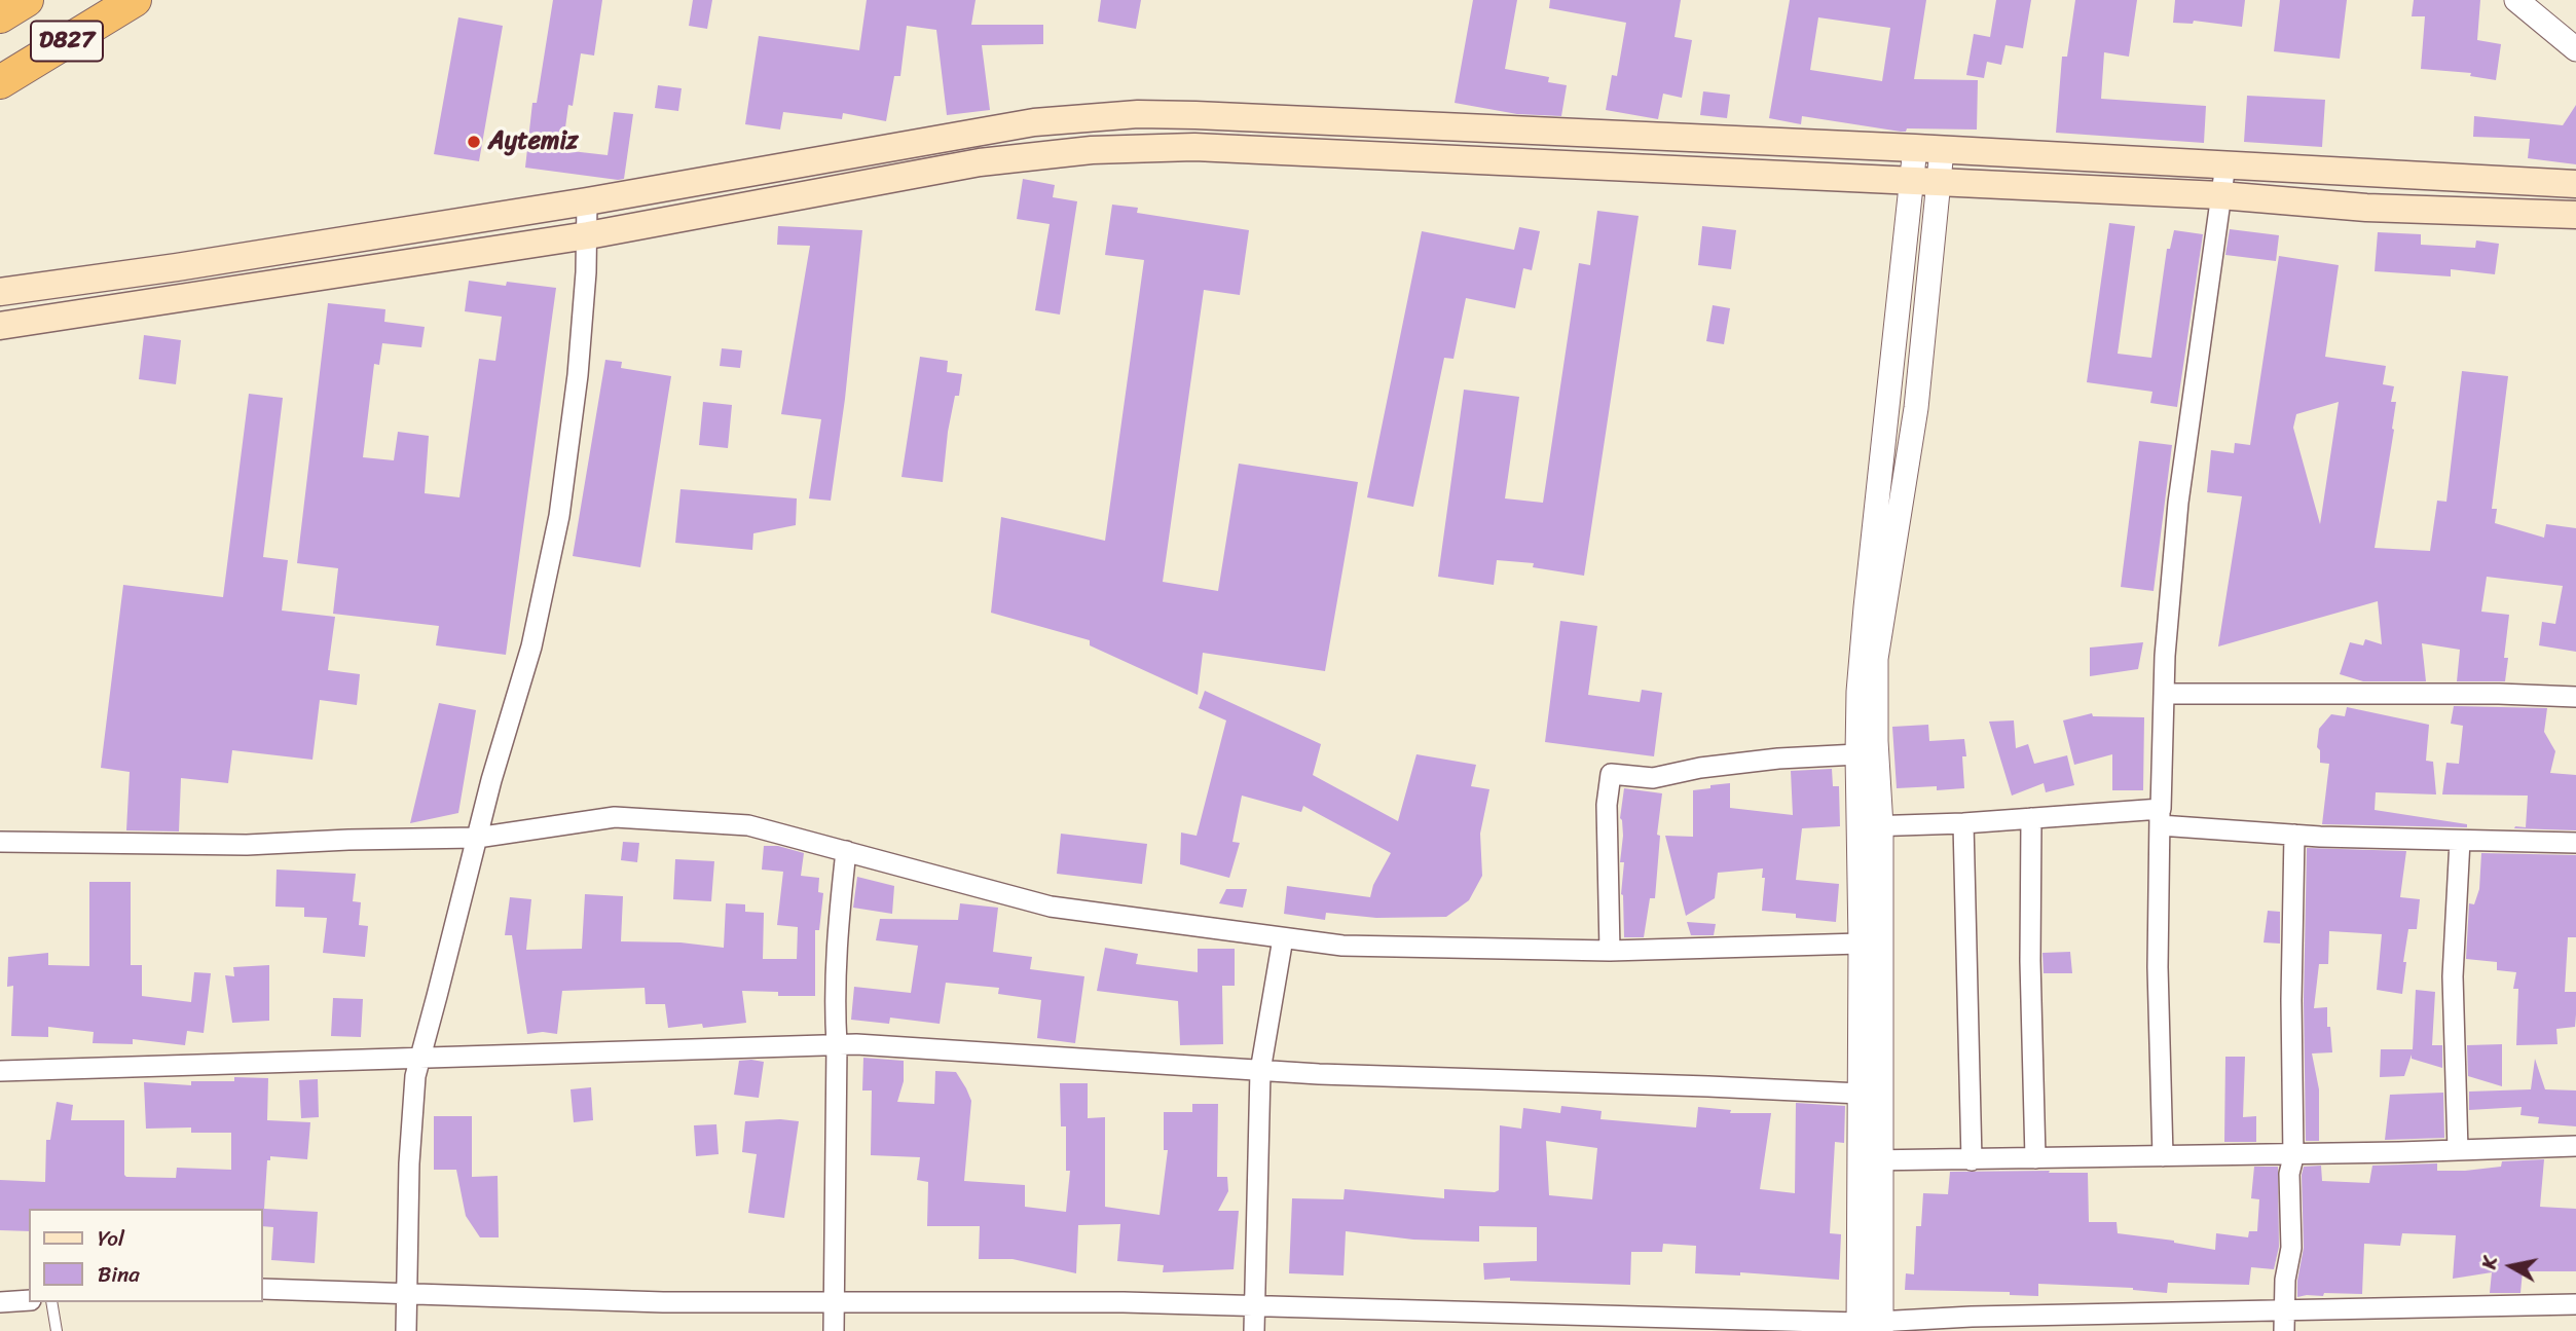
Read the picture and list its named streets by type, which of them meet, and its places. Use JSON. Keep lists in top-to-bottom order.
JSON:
{
  "streets": {
    "highway": ["D827"]
  },
  "places": ["Aytemiz"],
  "legend": ["Yol", "Bina"],
  "north": "left"
}
